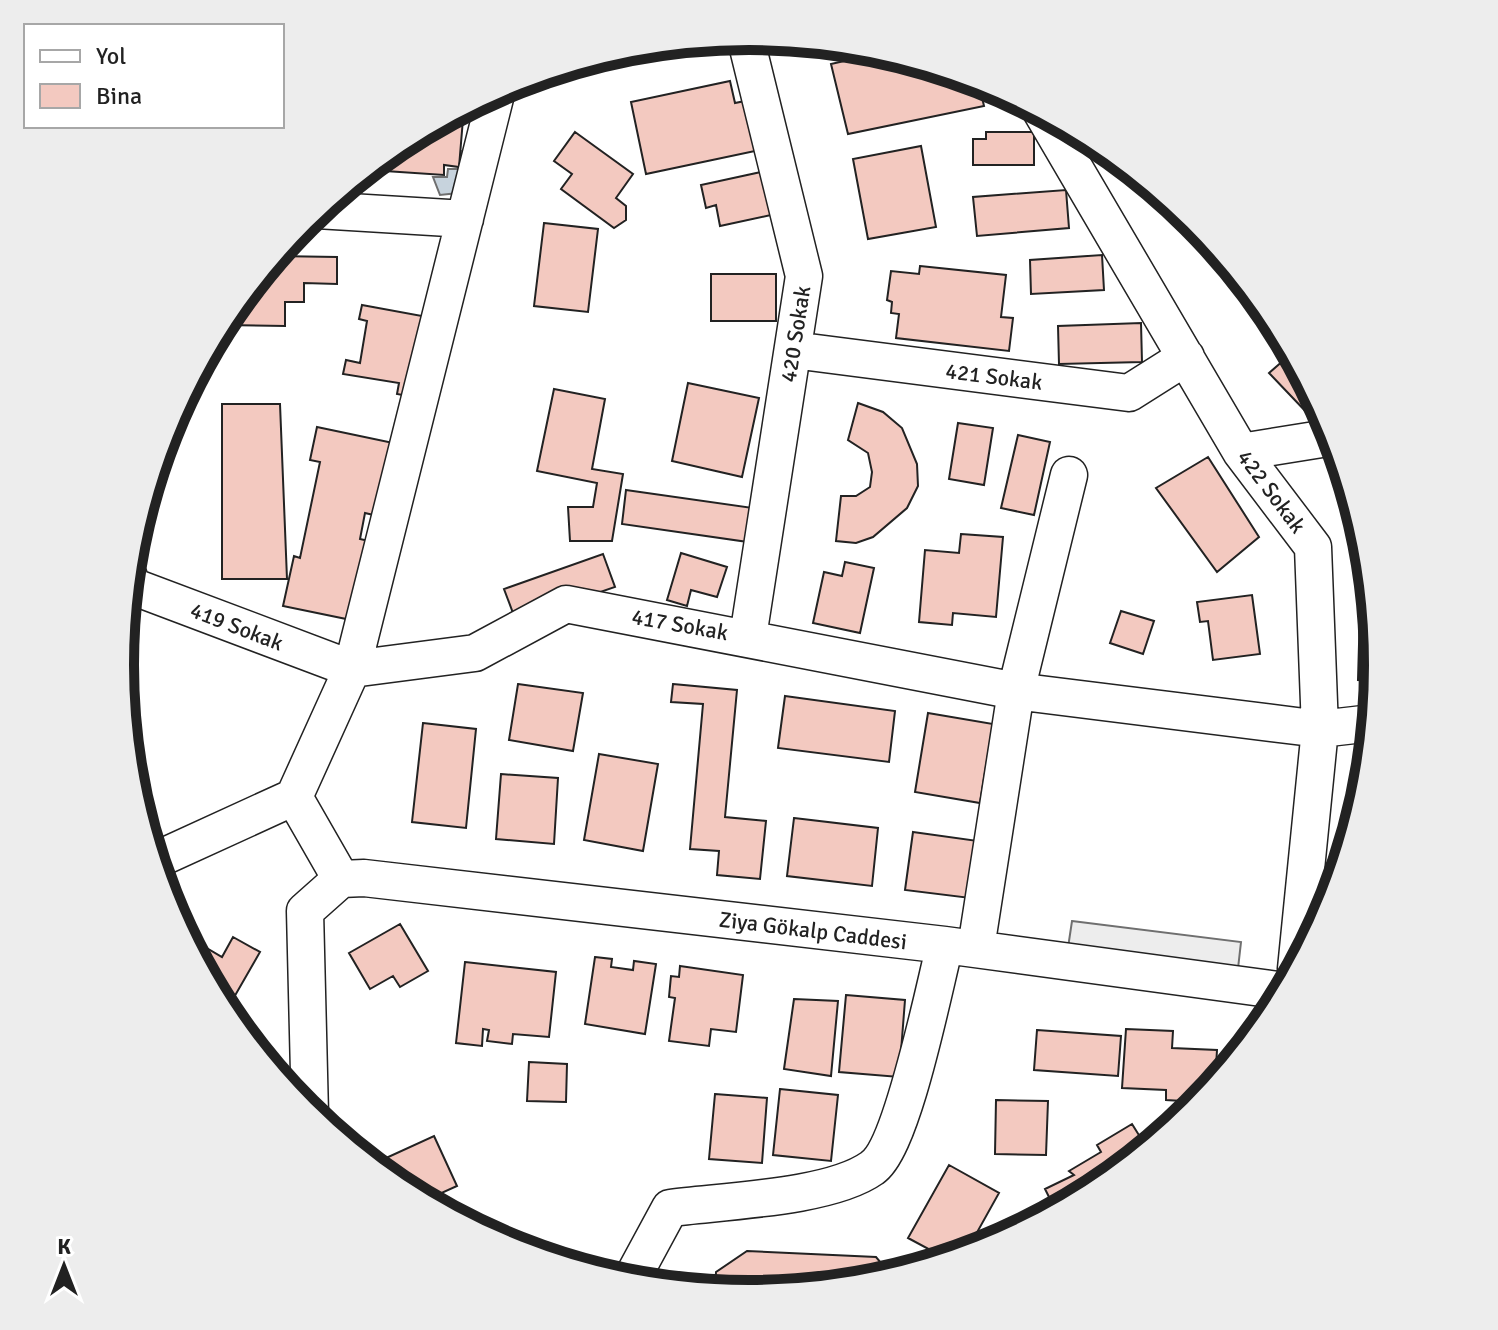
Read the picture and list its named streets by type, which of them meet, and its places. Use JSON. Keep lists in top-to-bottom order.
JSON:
{
  "streets": {
    "street": [
      "420 Sokak",
      "421 Sokak",
      "422 Sokak",
      "417 Sokak",
      "419 Sokak",
      "Ziya Gökalp Caddesi"
    ]
  },
  "crossings": [
    ["420 Sokak", "421 Sokak"],
    ["420 Sokak", "417 Sokak"],
    ["421 Sokak", "422 Sokak"],
    ["422 Sokak", "417 Sokak"],
    ["417 Sokak", "419 Sokak"]
  ],
  "legend": ["Yol", "Bina"],
  "north": "top"
}
